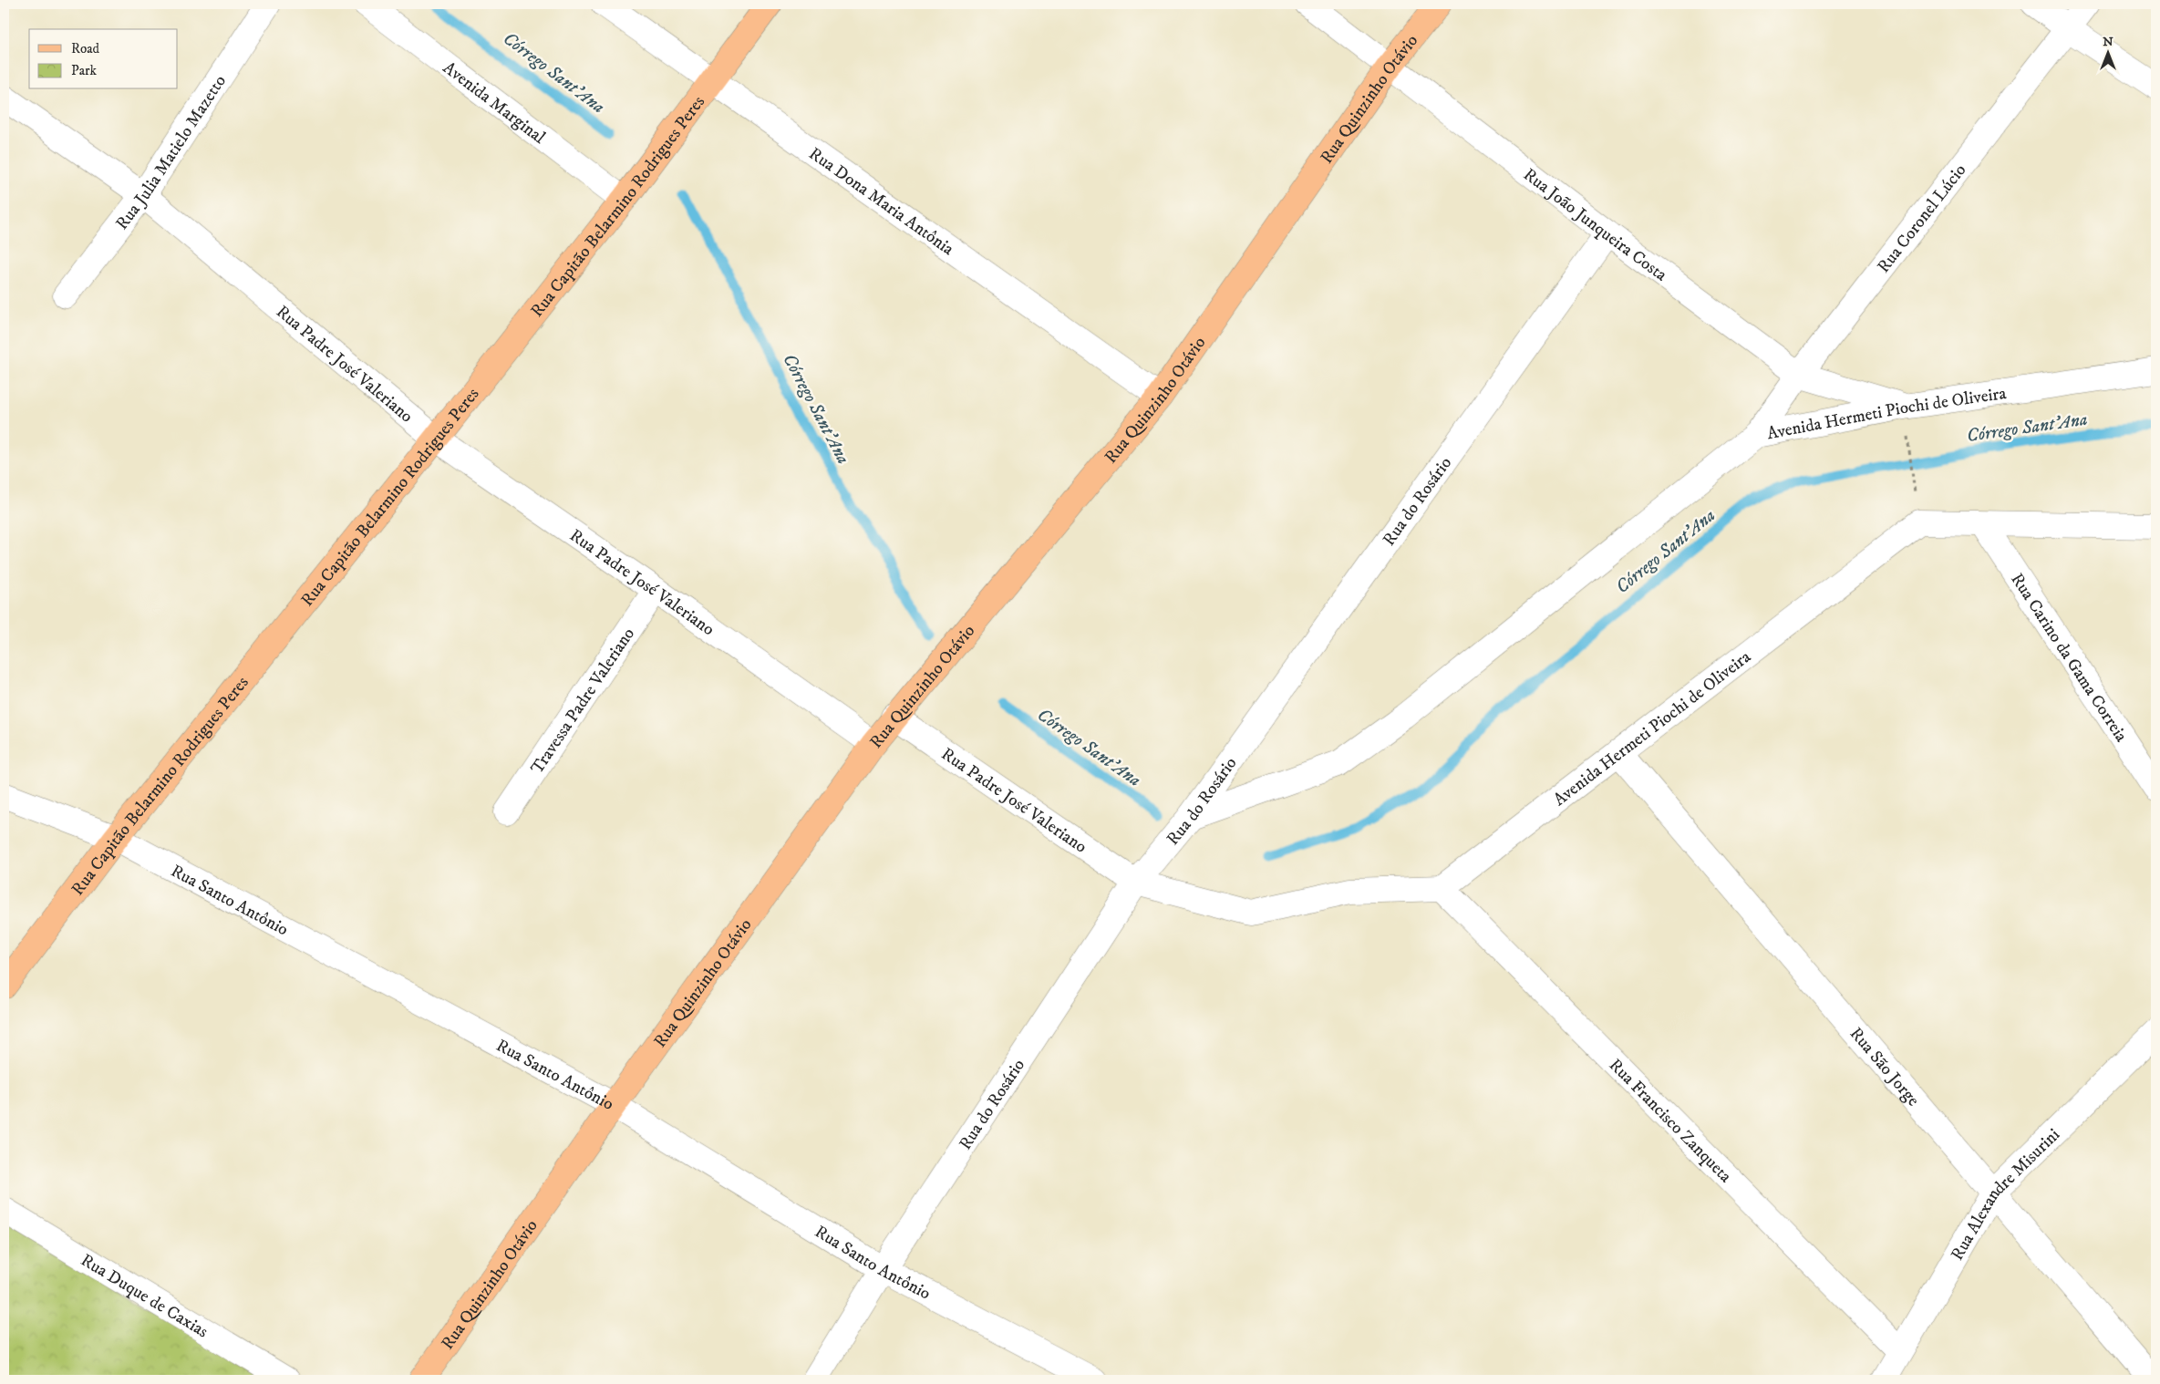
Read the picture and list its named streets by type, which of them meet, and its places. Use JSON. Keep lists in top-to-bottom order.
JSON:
{
  "streets": {
    "main road": ["Rua Quinzinho Otávio", "Rua Capitão Belarmino Rodrigues Peres"],
    "street": [
      "Avenida Marginal",
      "Rua Julia Matielo Mazetto",
      "Rua Dona Maria Antônia",
      "Rua Coronel Lúcio",
      "Rua João Junqueira Costa",
      "Rua Padre José Valeriano",
      "Avenida Hermeti Piochi de Oliveira",
      "Rua do Rosário",
      "Rua Carino da Gama Correia",
      "Travessa Padre Valeriano",
      "Rua Santo Antônio",
      "Rua São Jorge",
      "Rua Francisco Zanqueta",
      "Rua Alexandre Misurini",
      "Rua Duque de Caxias"
    ]
  },
  "crossings": [
    ["Rua Quinzinho Otávio", "Rua Dona Maria Antônia"],
    ["Rua Quinzinho Otávio", "Rua João Junqueira Costa"],
    ["Rua Quinzinho Otávio", "Rua Padre José Valeriano"],
    ["Rua Quinzinho Otávio", "Rua Santo Antônio"],
    ["Avenida Marginal", "Rua Capitão Belarmino Rodrigues Peres"],
    ["Rua Julia Matielo Mazetto", "Rua Padre José Valeriano"],
    ["Rua Dona Maria Antônia", "Rua Capitão Belarmino Rodrigues Peres"],
    ["Rua Capitão Belarmino Rodrigues Peres", "Rua Padre José Valeriano"],
    ["Rua Capitão Belarmino Rodrigues Peres", "Rua Santo Antônio"],
    ["Rua Coronel Lúcio", "Rua João Junqueira Costa"],
    ["Rua Coronel Lúcio", "Avenida Hermeti Piochi de Oliveira"],
    ["Rua João Junqueira Costa", "Avenida Hermeti Piochi de Oliveira"],
    ["Rua João Junqueira Costa", "Rua do Rosário"],
    ["Rua Padre José Valeriano", "Rua do Rosário"],
    ["Rua Padre José Valeriano", "Travessa Padre Valeriano"],
    ["Avenida Hermeti Piochi de Oliveira", "Rua do Rosário"],
    ["Avenida Hermeti Piochi de Oliveira", "Rua São Jorge"],
    ["Avenida Hermeti Piochi de Oliveira", "Rua Francisco Zanqueta"],
    ["Rua do Rosário", "Rua Santo Antônio"],
    ["Rua São Jorge", "Rua Alexandre Misurini"],
    ["Rua Francisco Zanqueta", "Rua Alexandre Misurini"]
  ],
  "water": ["Córrego Sant'Ana"],
  "legend": ["Road", "Park"],
  "north": "top"
}
